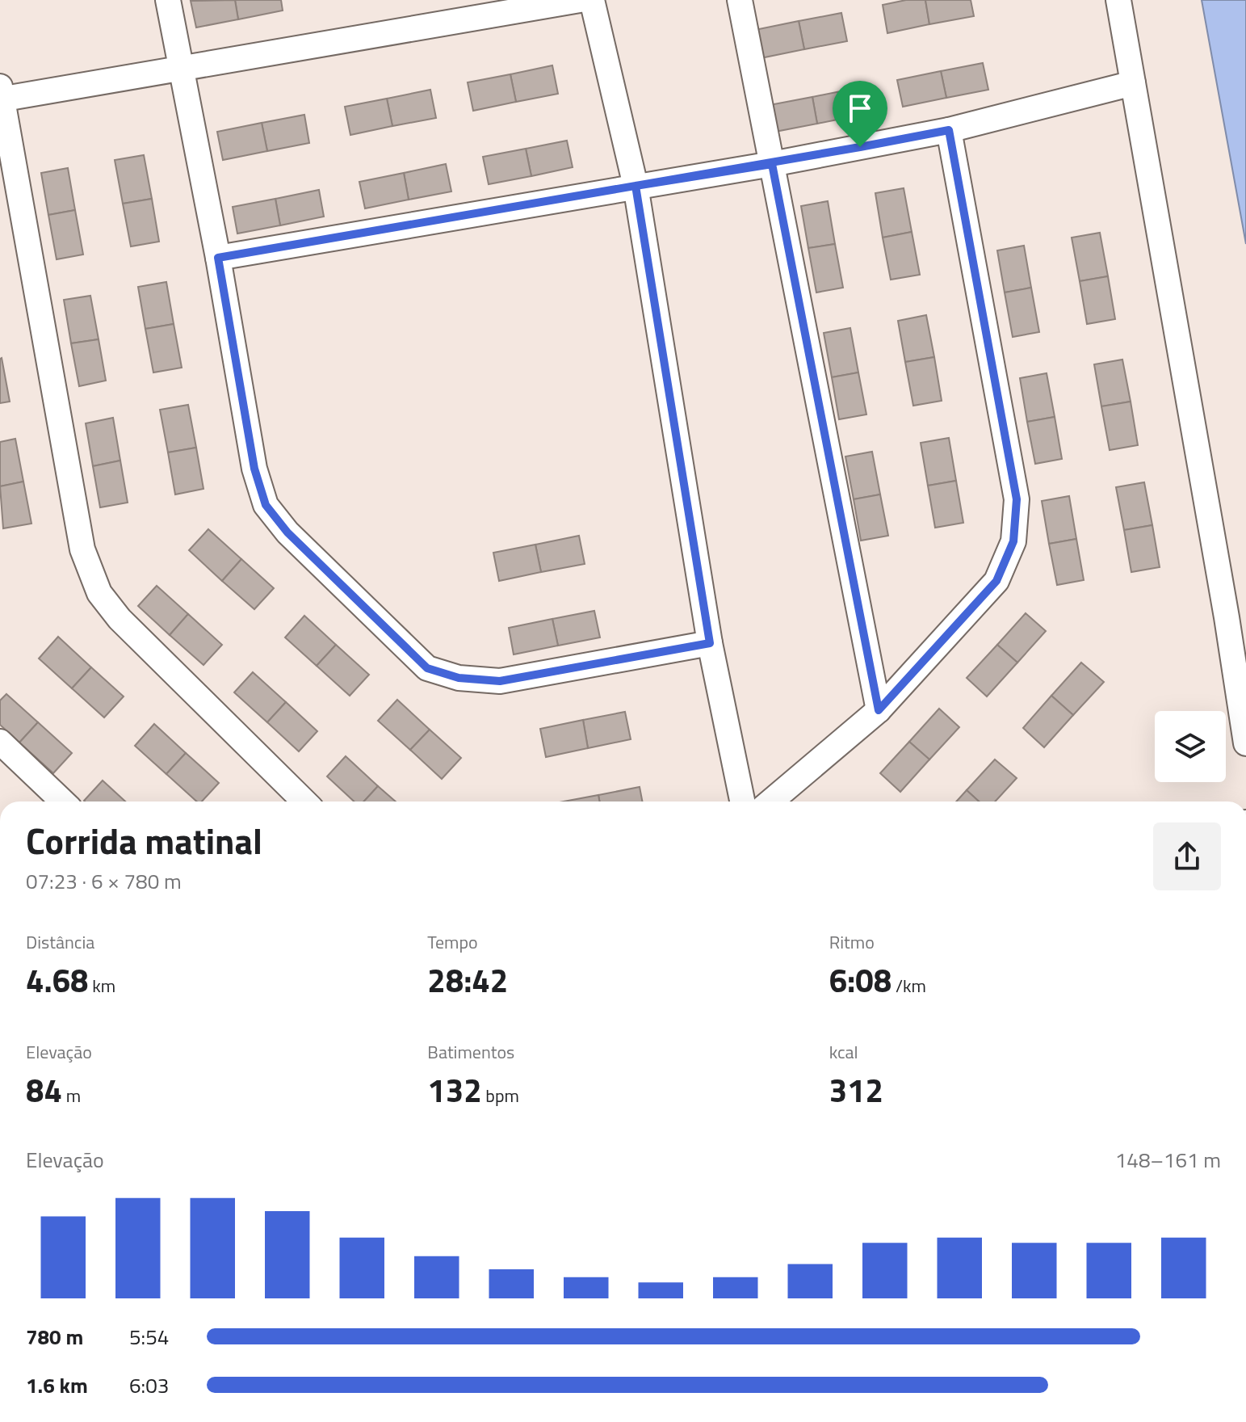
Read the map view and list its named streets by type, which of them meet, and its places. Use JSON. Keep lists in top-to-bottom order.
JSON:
{
  "page": {
    "heading": ["Corrida matinal", "07:23 · 6 × 780 m"],
    "stats": [
      ["Distância", "4.68 km"],
      ["Tempo", "28:42"],
      ["Ritmo", "6:08 /km"],
      ["Elevação", "84 m"],
      ["Batimentos", "132 bpm"],
      ["kcal", "312"]
    ],
    "chart": ["Elevação", "148–161 m"],
    "list": [
      {
        "name": "780 m",
        "note": "5:54"
      },
      {
        "name": "1.6 km",
        "note": "6:03"
      }
    ]
  }
}
